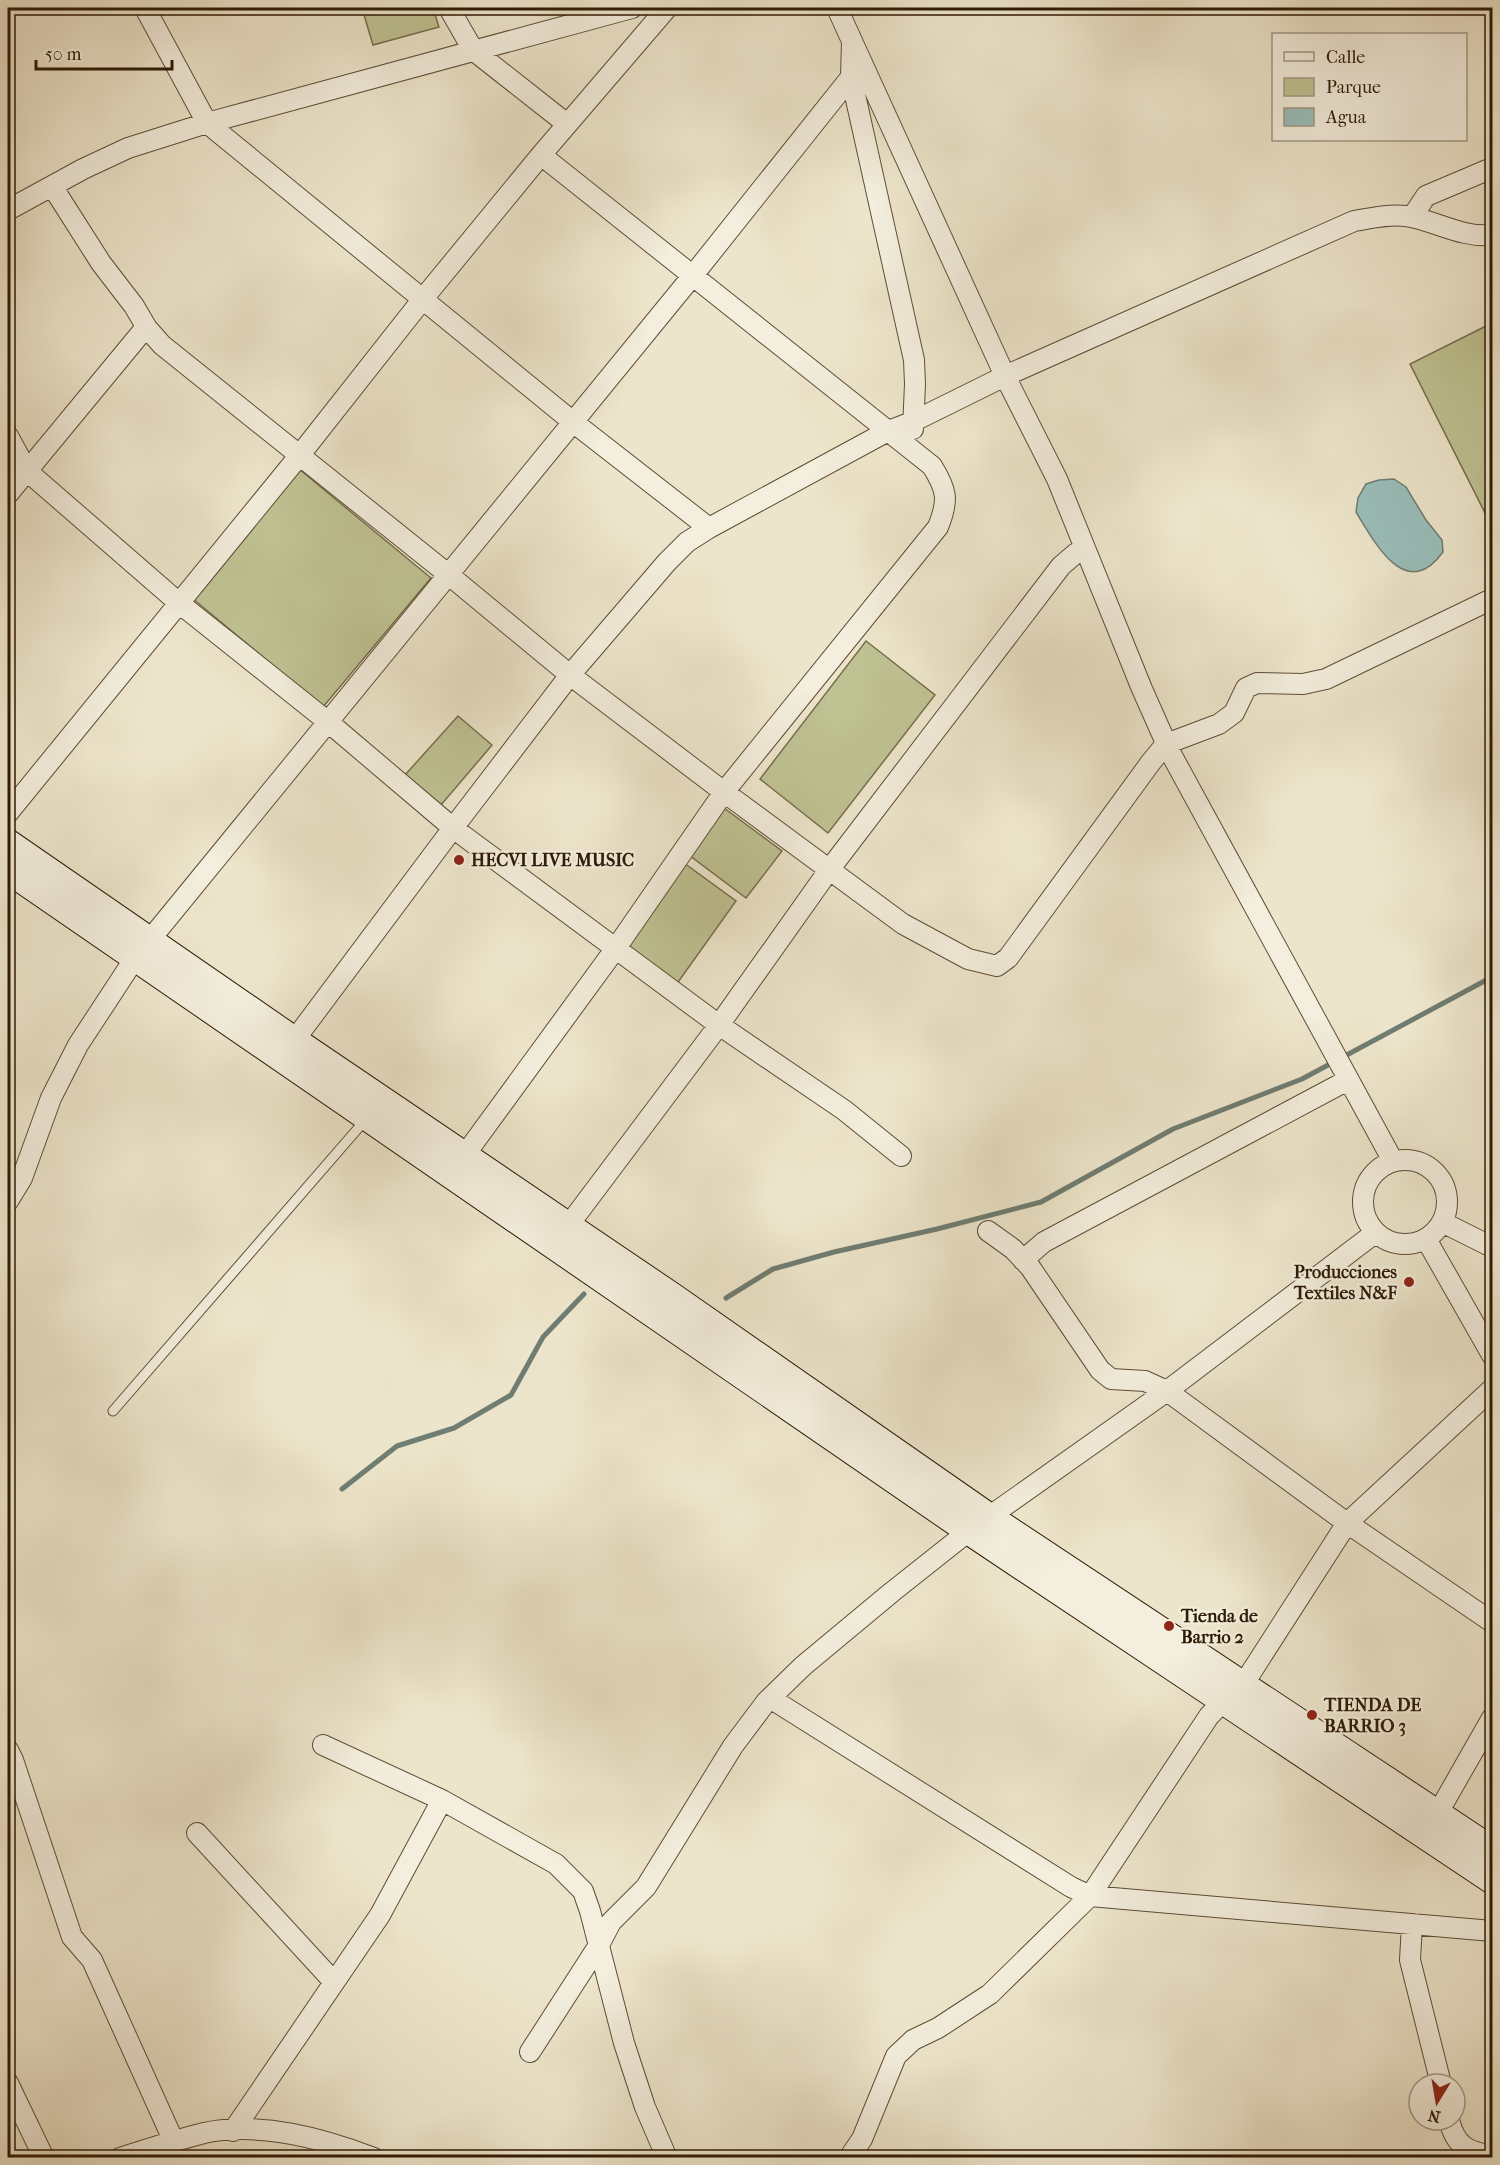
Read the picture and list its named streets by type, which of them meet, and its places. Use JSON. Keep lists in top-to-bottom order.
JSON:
{
  "places": [
    "HECVI LIVE MUSIC",
    "Producciones Textiles N&F",
    "Tienda de Barrio 2",
    "TIENDA DE BARRIO 3"
  ],
  "legend": ["Calle", "Parque", "Agua"],
  "scale_bar": "50 m",
  "north": "bottom"
}
